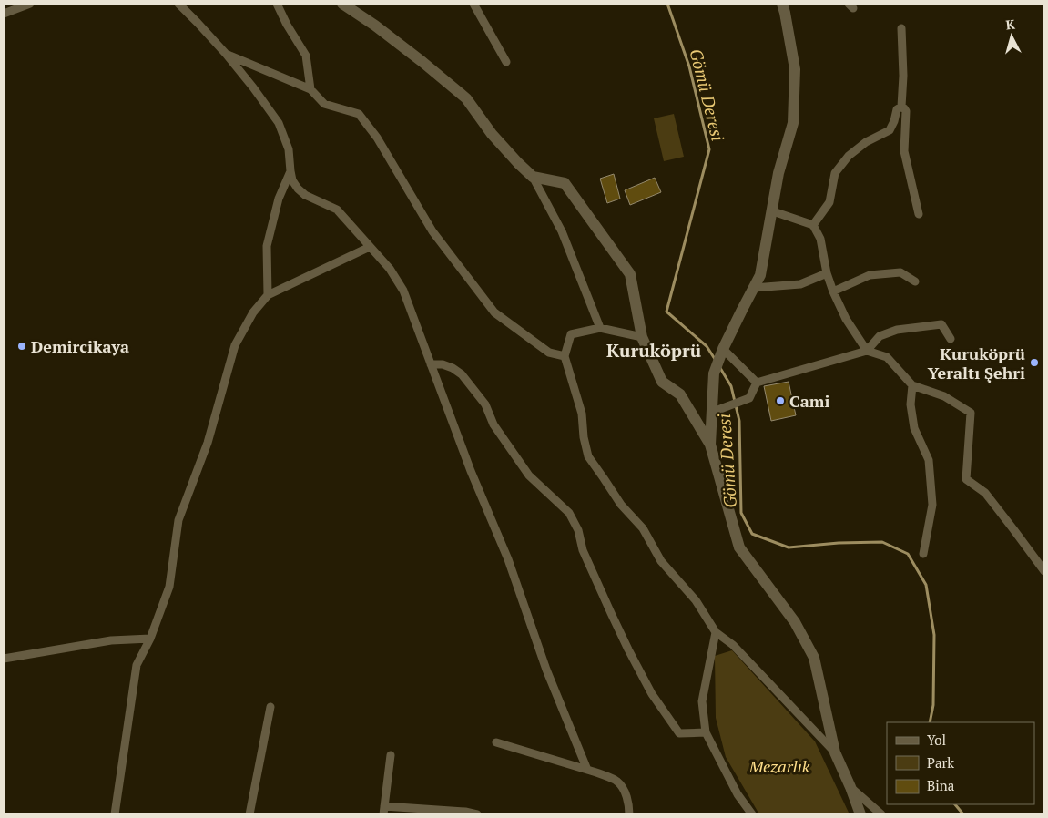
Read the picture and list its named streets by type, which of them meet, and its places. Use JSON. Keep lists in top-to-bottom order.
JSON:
{
  "districts": ["Kuruköprü"],
  "water": ["Gömü Deresi"],
  "parks": ["Mezarlık"],
  "places": ["Demircikaya", "Kuruköprü Yeraltı Şehri", "Cami"],
  "legend": ["Yol", "Park", "Bina"],
  "north": "top"
}
